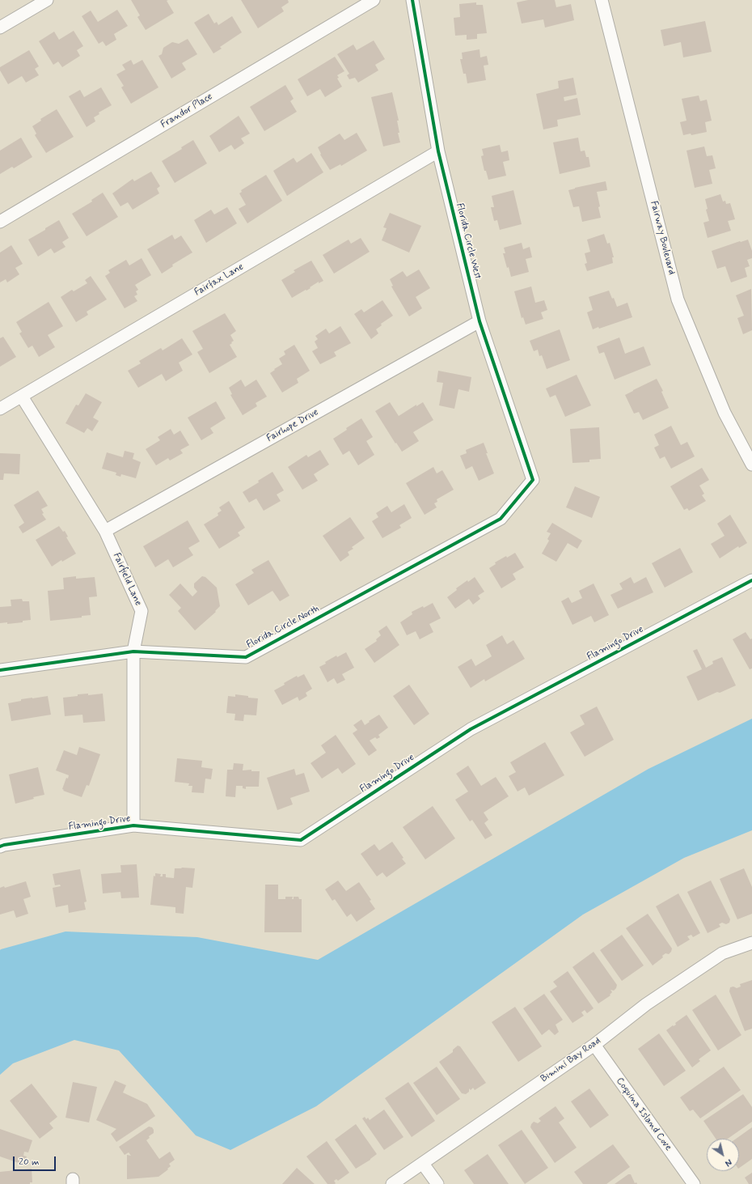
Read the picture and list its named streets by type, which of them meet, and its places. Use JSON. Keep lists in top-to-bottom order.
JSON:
{
  "streets": {
    "street": [
      "Frandor Place",
      "Fairway Boulevard",
      "Florida Circle West",
      "Fairfax Lane",
      "Fairhope Drive",
      "Fairfield Lane",
      "Florida Circle North",
      "Flamingo Drive",
      "Bimini Bay Road",
      "Coquina Island Cove"
    ]
  },
  "crossings": [
    ["Florida Circle West", "Fairfax Lane"],
    ["Florida Circle West", "Fairhope Drive"],
    ["Florida Circle West", "Florida Circle North"],
    ["Fairfax Lane", "Fairfield Lane"],
    ["Fairhope Drive", "Fairfield Lane"],
    ["Fairfield Lane", "Florida Circle North"],
    ["Fairfield Lane", "Flamingo Drive"],
    ["Bimini Bay Road", "Coquina Island Cove"]
  ],
  "scale_bar": "20 m",
  "north": "bottom right"
}
